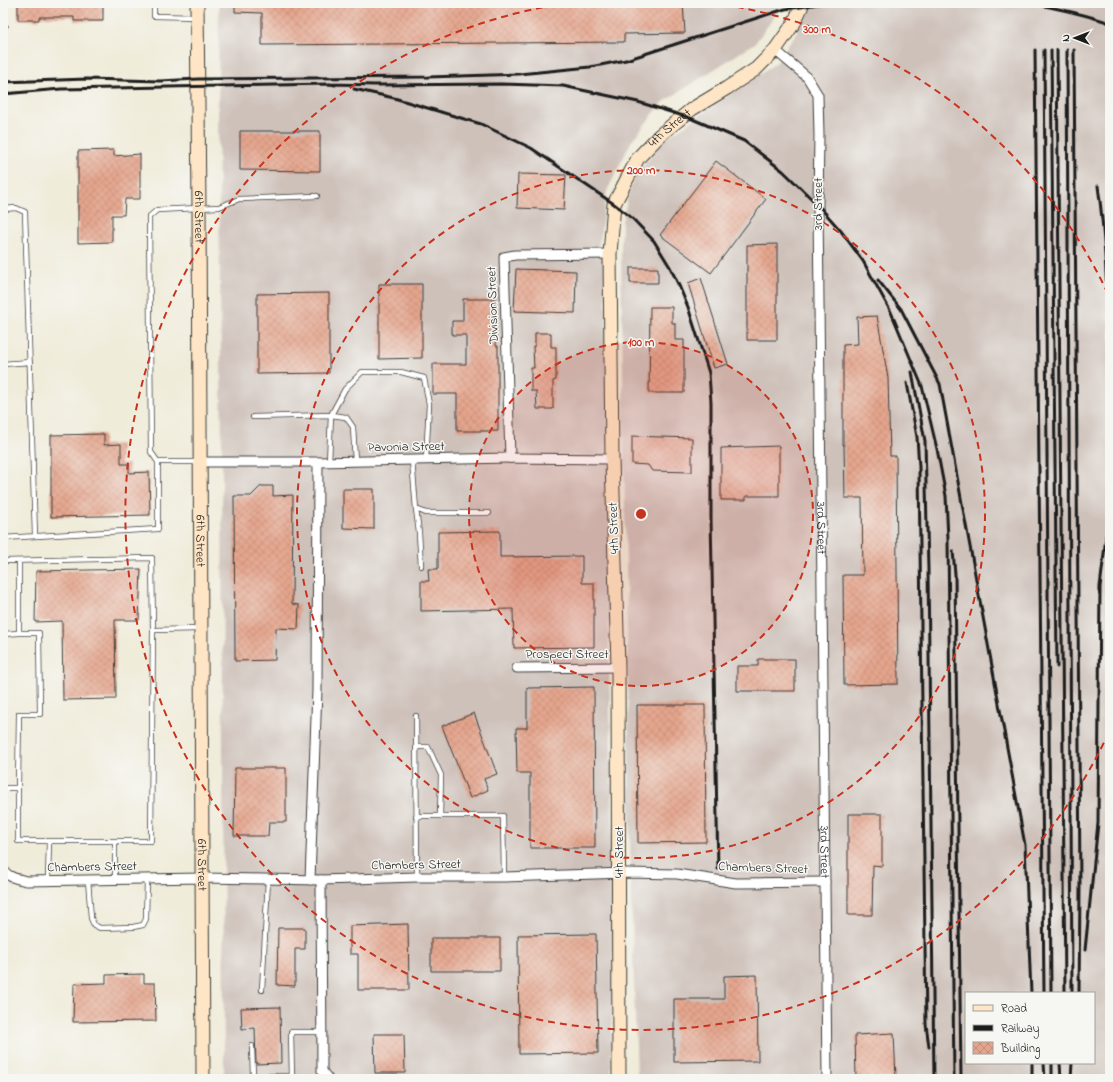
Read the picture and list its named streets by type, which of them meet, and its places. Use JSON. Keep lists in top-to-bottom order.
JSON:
{
  "streets": {
    "main road": ["4th Street", "6th Street"],
    "street": [
      "3rd Street",
      "Division Street",
      "Pavonia Street",
      "Prospect Street",
      "Chambers Street"
    ]
  },
  "crossings": [
    ["4th Street", "3rd Street"],
    ["4th Street", "Division Street"],
    ["4th Street", "Pavonia Street"],
    ["4th Street", "Prospect Street"],
    ["4th Street", "Chambers Street"],
    ["3rd Street", "Chambers Street"],
    ["6th Street", "Pavonia Street"],
    ["6th Street", "Chambers Street"],
    ["Division Street", "Pavonia Street"]
  ],
  "legend": ["Road", "Railway", "Building"],
  "north": "left",
  "rings": ["300 m", "200 m", "100 m"]
}
